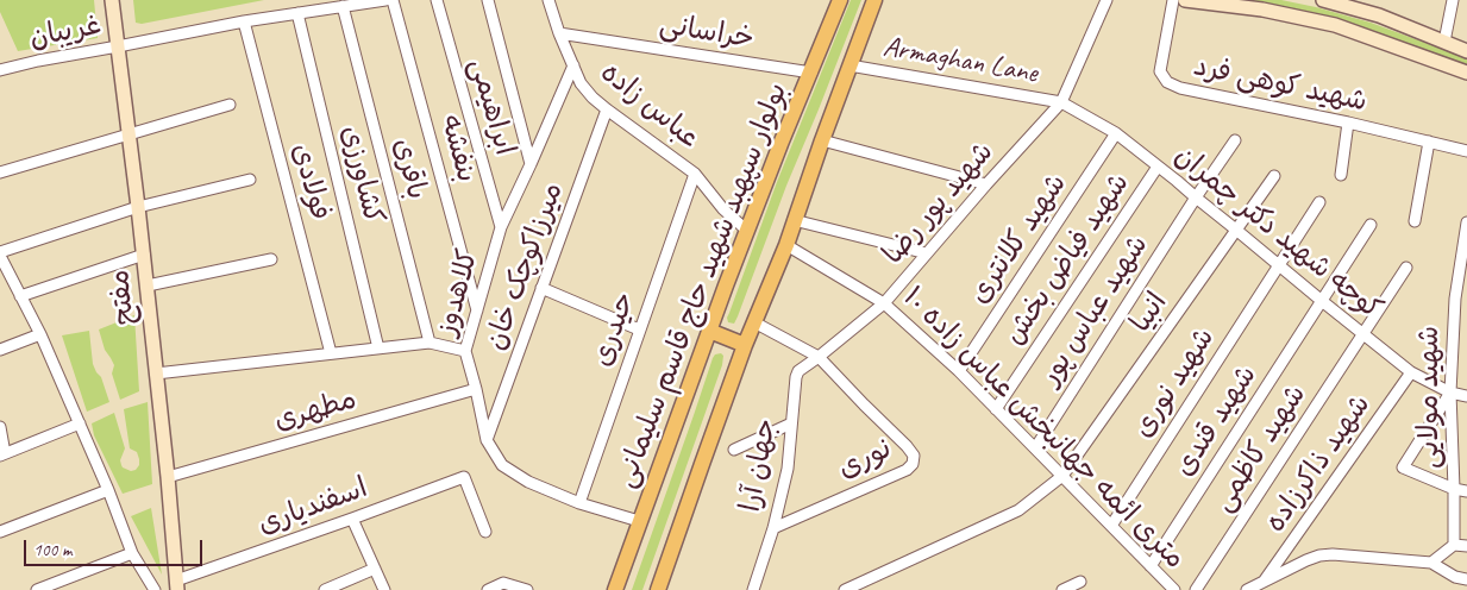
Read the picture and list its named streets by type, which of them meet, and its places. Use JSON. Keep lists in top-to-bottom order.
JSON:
{
  "streets": {
    "main road": ["بولوار سپهبد شهید حاج قاسم سلیمانی", "مفتح"],
    "street": [
      "غریبان",
      "خراسانی",
      "Armaghan Lane",
      "شهید کوهی فرد",
      "عباس زاده",
      "ابراهیمی",
      "بنفشه",
      "باقری",
      "کشاورزی",
      "فولادی",
      "شهید پور رضا",
      "کوچه شهید دکتر چمران",
      "شهید کلانتری",
      "شهید فیاض بخش",
      "میرزاکوچک خان",
      "کلاهدوز",
      "شهید عباس پور",
      "انبیا",
      "حیدری",
      "شهید نوری",
      "شهید مولایی",
      "مطهری",
      "شهید قندی",
      "۱۰ متری ائمه جهانبخش عباس زاده",
      "شهید کاظمی",
      "نوری",
      "شهید ذاکرزاده",
      "جهان آرا",
      "اسفندیاری"
    ]
  },
  "crossings": [
    ["غریبان", "باقری"],
    ["غریبان", "کشاورزی"],
    ["غریبان", "فولادی"],
    ["غریبان", "مفتح"],
    ["خراسانی", "عباس زاده"],
    ["خراسانی", "بولوار سپهبد شهید حاج قاسم سلیمانی"],
    ["Armaghan Lane", "شهید پور رضا"],
    ["Armaghan Lane", "کوچه شهید دکتر چمران"],
    ["عباس زاده", "میرزاکوچک خان"],
    ["عباس زاده", "بولوار سپهبد شهید حاج قاسم سلیمانی"],
    ["عباس زاده", "کلاهدوز"],
    ["عباس زاده", "حیدری"],
    ["ابراهیمی", "کلاهدوز"],
    ["بنفشه", "کلاهدوز"],
    ["شهید پور رضا", "کوچه شهید دکتر چمران"],
    ["شهید پور رضا", "۱۰ متری ائمه جهانبخش عباس زاده"],
    ["شهید پور رضا", "نوری"],
    ["شهید پور رضا", "جهان آرا"],
    ["کوچه شهید دکتر چمران", "شهید کلانتری"],
    ["کوچه شهید دکتر چمران", "شهید فیاض بخش"],
    ["کوچه شهید دکتر چمران", "شهید عباس پور"],
    ["کوچه شهید دکتر چمران", "انبیا"],
    ["کوچه شهید دکتر چمران", "شهید نوری"],
    ["کوچه شهید دکتر چمران", "شهید مولایی"],
    ["کوچه شهید دکتر چمران", "شهید قندی"],
    ["کوچه شهید دکتر چمران", "شهید کاظمی"],
    ["کوچه شهید دکتر چمران", "شهید ذاکرزاده"],
    ["شهید کلانتری", "۱۰ متری ائمه جهانبخش عباس زاده"],
    ["شهید فیاض بخش", "۱۰ متری ائمه جهانبخش عباس زاده"],
    ["میرزاکوچک خان", "کلاهدوز"],
    ["بولوار سپهبد شهید حاج قاسم سلیمانی", "کلاهدوز"],
    ["کلاهدوز", "حیدری"],
    ["کلاهدوز", "مطهری"],
    ["مفتح", "مطهری"],
    ["مفتح", "اسفندیاری"],
    ["شهید عباس پور", "۱۰ متری ائمه جهانبخش عباس زاده"],
    ["انبیا", "۱۰ متری ائمه جهانبخش عباس زاده"],
    ["شهید نوری", "۱۰ متری ائمه جهانبخش عباس زاده"],
    ["شهید قندی", "۱۰ متری ائمه جهانبخش عباس زاده"],
    ["نوری", "جهان آرا"]
  ],
  "scale_bar": "100 m"
}
